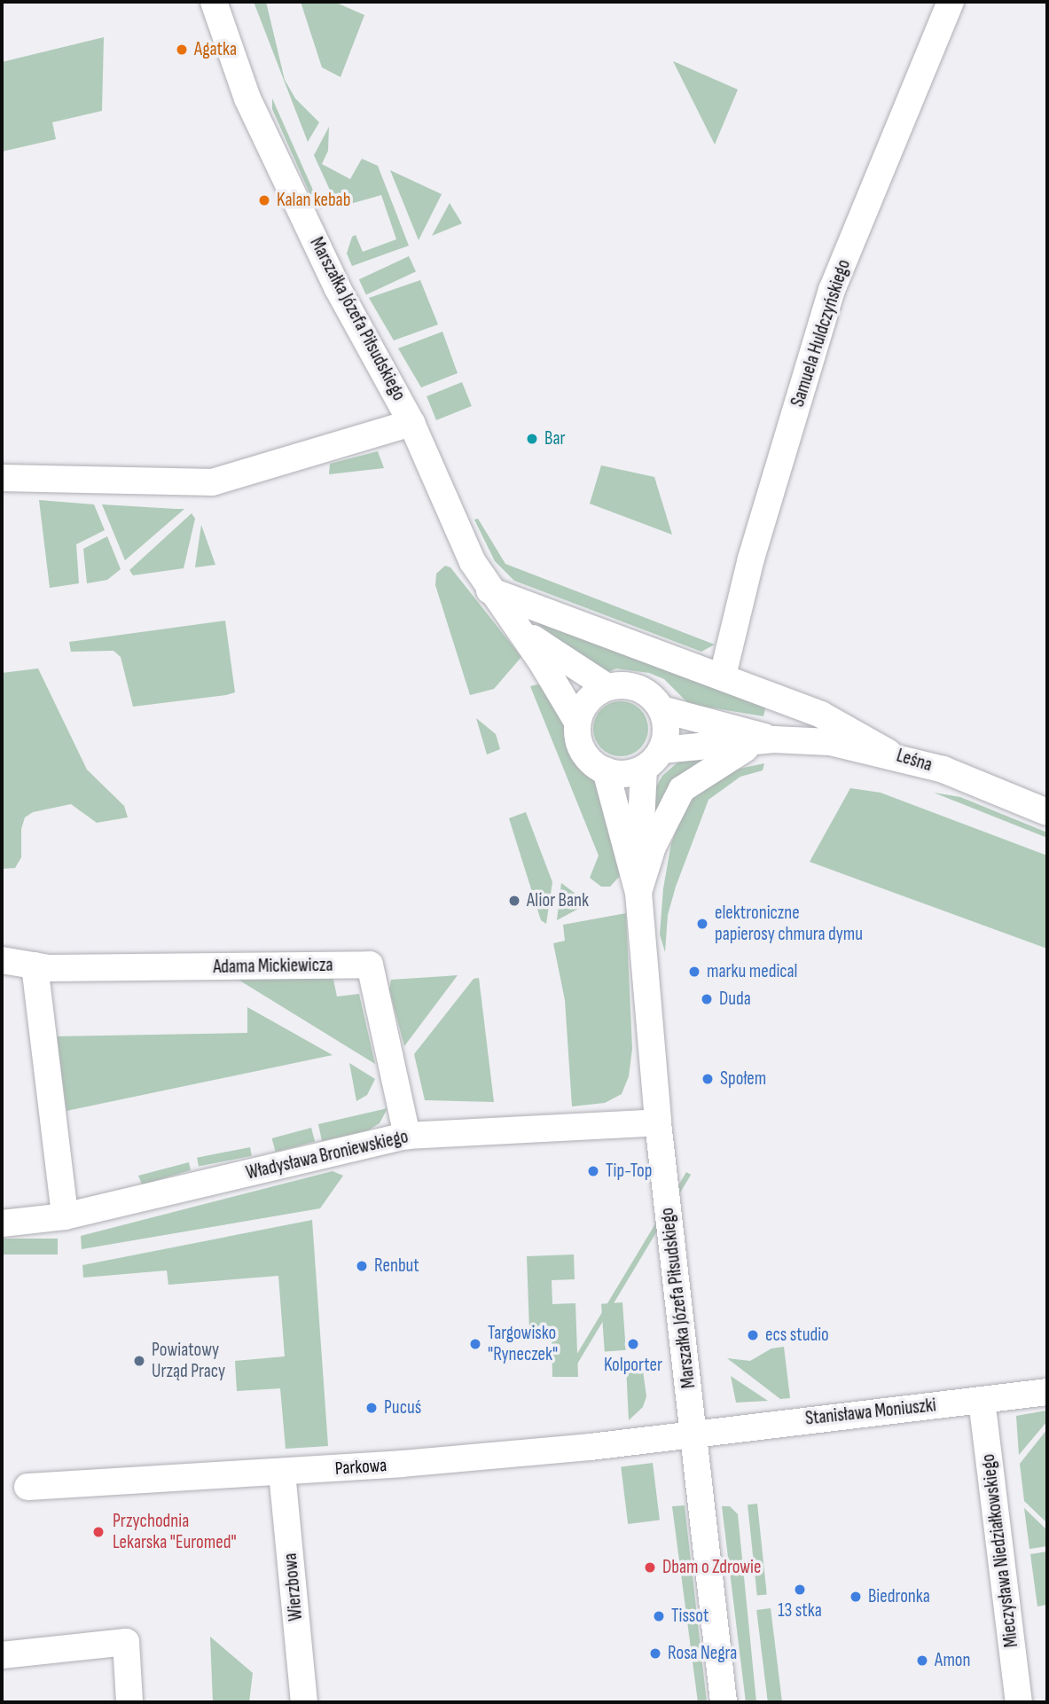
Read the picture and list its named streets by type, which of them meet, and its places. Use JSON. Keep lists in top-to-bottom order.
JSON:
{
  "streets": {
    "street": [
      "Marszałka Józefa Piłsudskiego",
      "Samuela Huldczyńskiego",
      "Leśna",
      "Adama Mickiewicza",
      "Władysława Broniewskiego",
      "Stanisława Moniuszki",
      "Parkowa",
      "Mieczysława Niedziałkowskiego",
      "Wierzbowa"
    ]
  },
  "crossings": [
    ["Marszałka Józefa Piłsudskiego", "Leśna"],
    ["Marszałka Józefa Piłsudskiego", "Władysława Broniewskiego"],
    ["Marszałka Józefa Piłsudskiego", "Stanisława Moniuszki"],
    ["Marszałka Józefa Piłsudskiego", "Parkowa"],
    ["Adama Mickiewicza", "Władysława Broniewskiego"],
    ["Stanisława Moniuszki", "Parkowa"],
    ["Stanisława Moniuszki", "Mieczysława Niedziałkowskiego"],
    ["Parkowa", "Wierzbowa"]
  ],
  "places": [
    "Agatka",
    "Kalan kebab",
    "Bar",
    "Alior Bank",
    "elektroniczne papierosy chmura dymu",
    "marku medical",
    "Duda",
    "Społem",
    "Tip-Top",
    "Renbut",
    "ecs studio",
    "Targowisko \"Ryneczek\"",
    "Kolporter",
    "Powiatowy Urząd Pracy",
    "Pucuś",
    "Przychodnia Lekarska \"Euromed\"",
    "Dbam o Zdrowie",
    "13 stka",
    "Biedronka",
    "Tissot",
    "Rosa Negra",
    "Amon"
  ]
}
